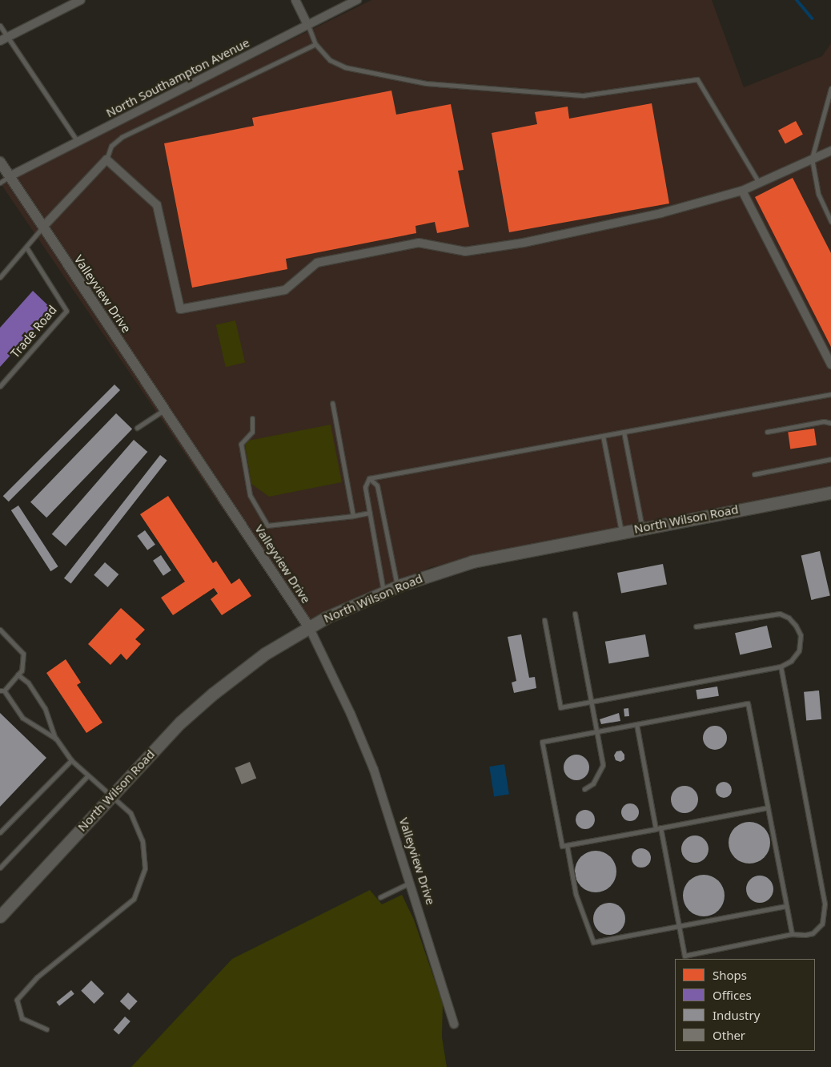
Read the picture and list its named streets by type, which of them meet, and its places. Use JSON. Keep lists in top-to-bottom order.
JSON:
{
  "streets": {
    "main road": ["North Wilson Road"],
    "street": ["North Southampton Avenue", "Valleyview Drive"],
    "lane": ["Trade Road"]
  },
  "crossings": [
    ["North Southampton Avenue", "Valleyview Drive"],
    ["Valleyview Drive", "North Wilson Road"]
  ],
  "legend": [
    "Shops",
    "Offices",
    "Industry",
    "Other"
  ]
}
